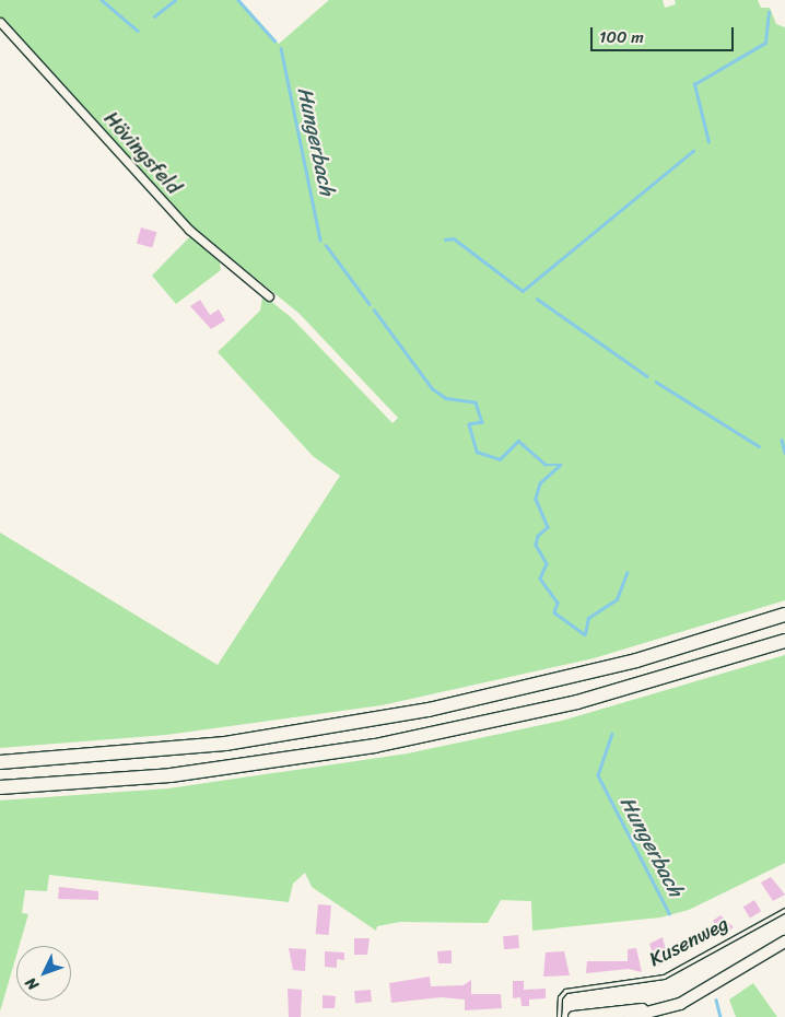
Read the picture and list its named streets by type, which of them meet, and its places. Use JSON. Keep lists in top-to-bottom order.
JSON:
{
  "streets": {
    "street": ["Hövingsfeld"],
    "lane": ["Kusenweg"]
  },
  "water": ["Hungerbach"],
  "scale_bar": "100 m",
  "north": "bottom left"
}
